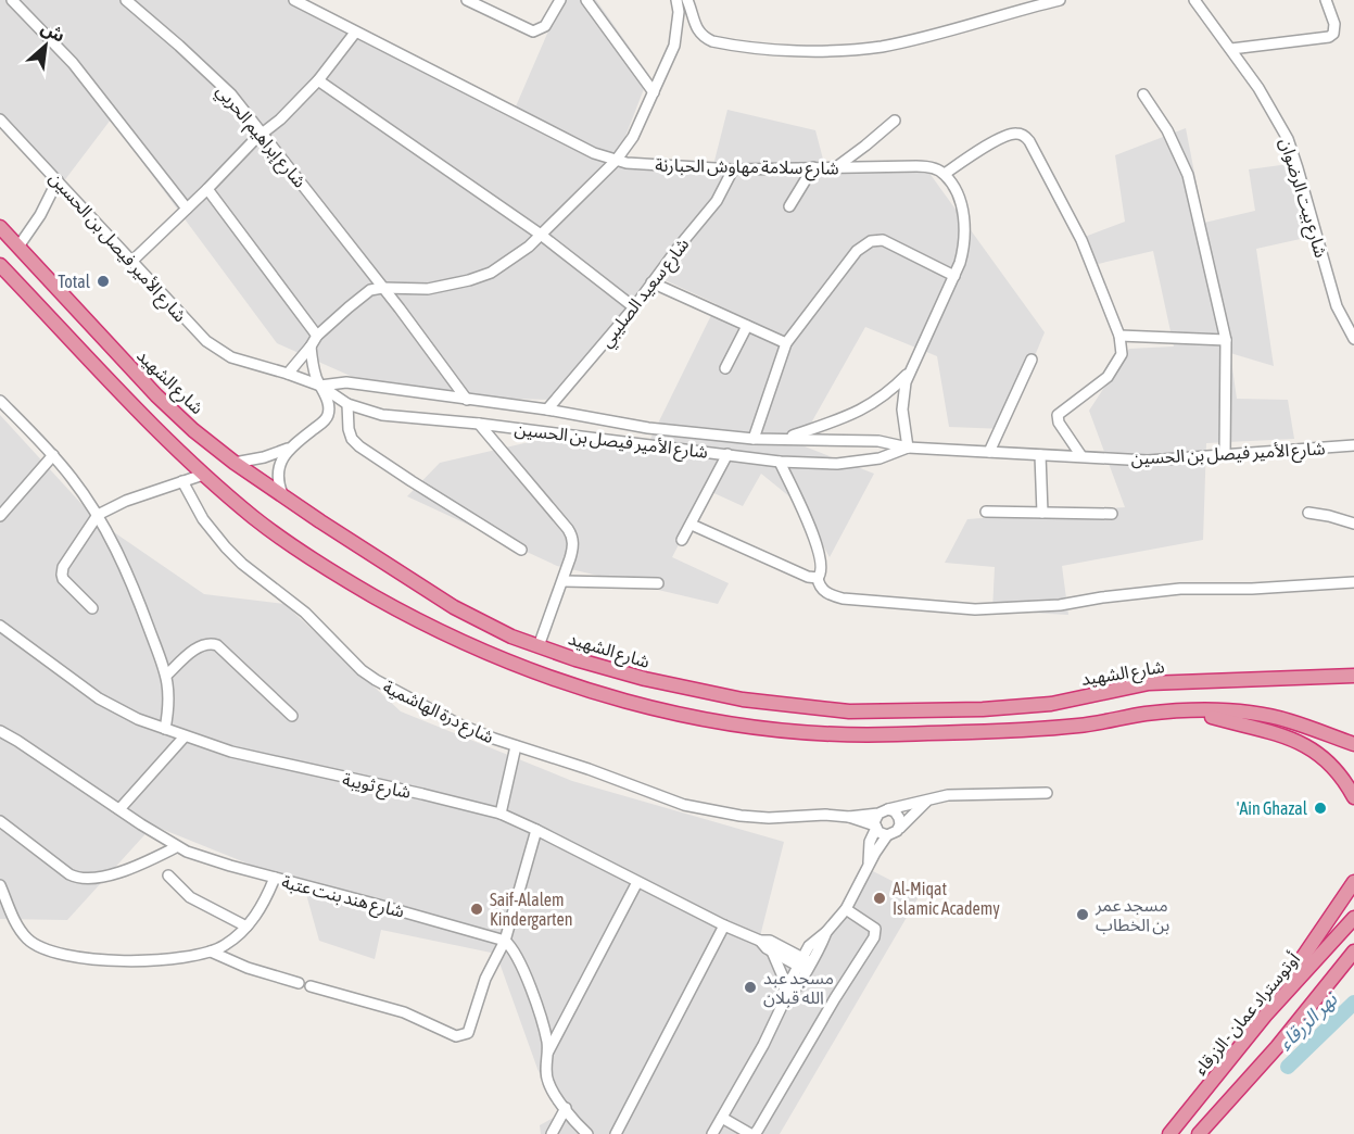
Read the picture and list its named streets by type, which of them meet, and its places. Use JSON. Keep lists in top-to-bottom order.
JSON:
{
  "streets": {
    "highway": ["شارع الشهيد", "أوتوستراد عمان - الزرقاء"],
    "street": [
      "شارع إبراهيم الحربي",
      "شارع سلامة مهاوش الحبارنة",
      "شارع بيت الرضوان",
      "شارع الأمير فيصل بن الحسين",
      "شارع سعيد الصليبي",
      "شارع درة الهاشمية",
      "شارع ثويبة",
      "شارع هند بنت عتبة"
    ]
  },
  "crossings": [
    ["شارع إبراهيم الحربي", "شارع الأمير فيصل بن الحسين"],
    ["شارع سلامة مهاوش الحبارنة", "شارع سعيد الصليبي"],
    ["شارع الأمير فيصل بن الحسين", "شارع سعيد الصليبي"]
  ],
  "water": ["نهر الزرقاء"],
  "places": [
    "Total",
    "'Ain Ghazal",
    "Al-Miqat Islamic Academy",
    "Saif-Alalem Kindergarten",
    "مسجد عمر بن الخطاب",
    "مسجد عبد الله قبلان"
  ],
  "north": "top right"
}
